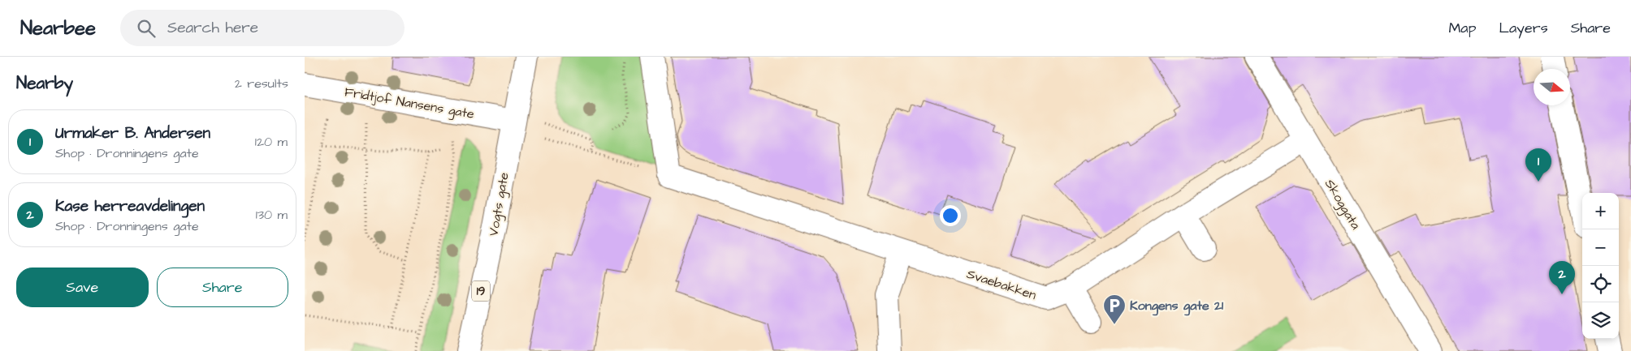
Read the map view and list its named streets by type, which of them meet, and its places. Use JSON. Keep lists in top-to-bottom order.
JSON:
{
  "streets": {
    "main road": [
      "Fridtjof Nansens gate",
      "Vogts gate",
      "Skoggata",
      "Svaebakken",
      "19"
    ]
  },
  "crossings": [
    ["Fridtjof Nansens gate", "Vogts gate"],
    ["Skoggata", "Svaebakken"]
  ],
  "places": {
    "parking": ["Kongens gate 21"]
  },
  "north": "right",
  "page": {
    "header": "Nearbee",
    "search": "Search here",
    "nav": ["Map", "Layers", "Share"],
    "heading": ["Nearby", "2 results"],
    "list": [
      {
        "mark": "1",
        "name": "Urmaker B. Andersen",
        "note": "Shop · Dronningens gate",
        "value": "120 m"
      },
      {
        "mark": "2",
        "name": "Kase herreavdelingen",
        "note": "Shop · Dronningens gate",
        "value": "130 m"
      }
    ],
    "pins": ["1", "2"],
    "map_buttons": ["+", "−"],
    "buttons": ["Save", "Share"]
  }
}
